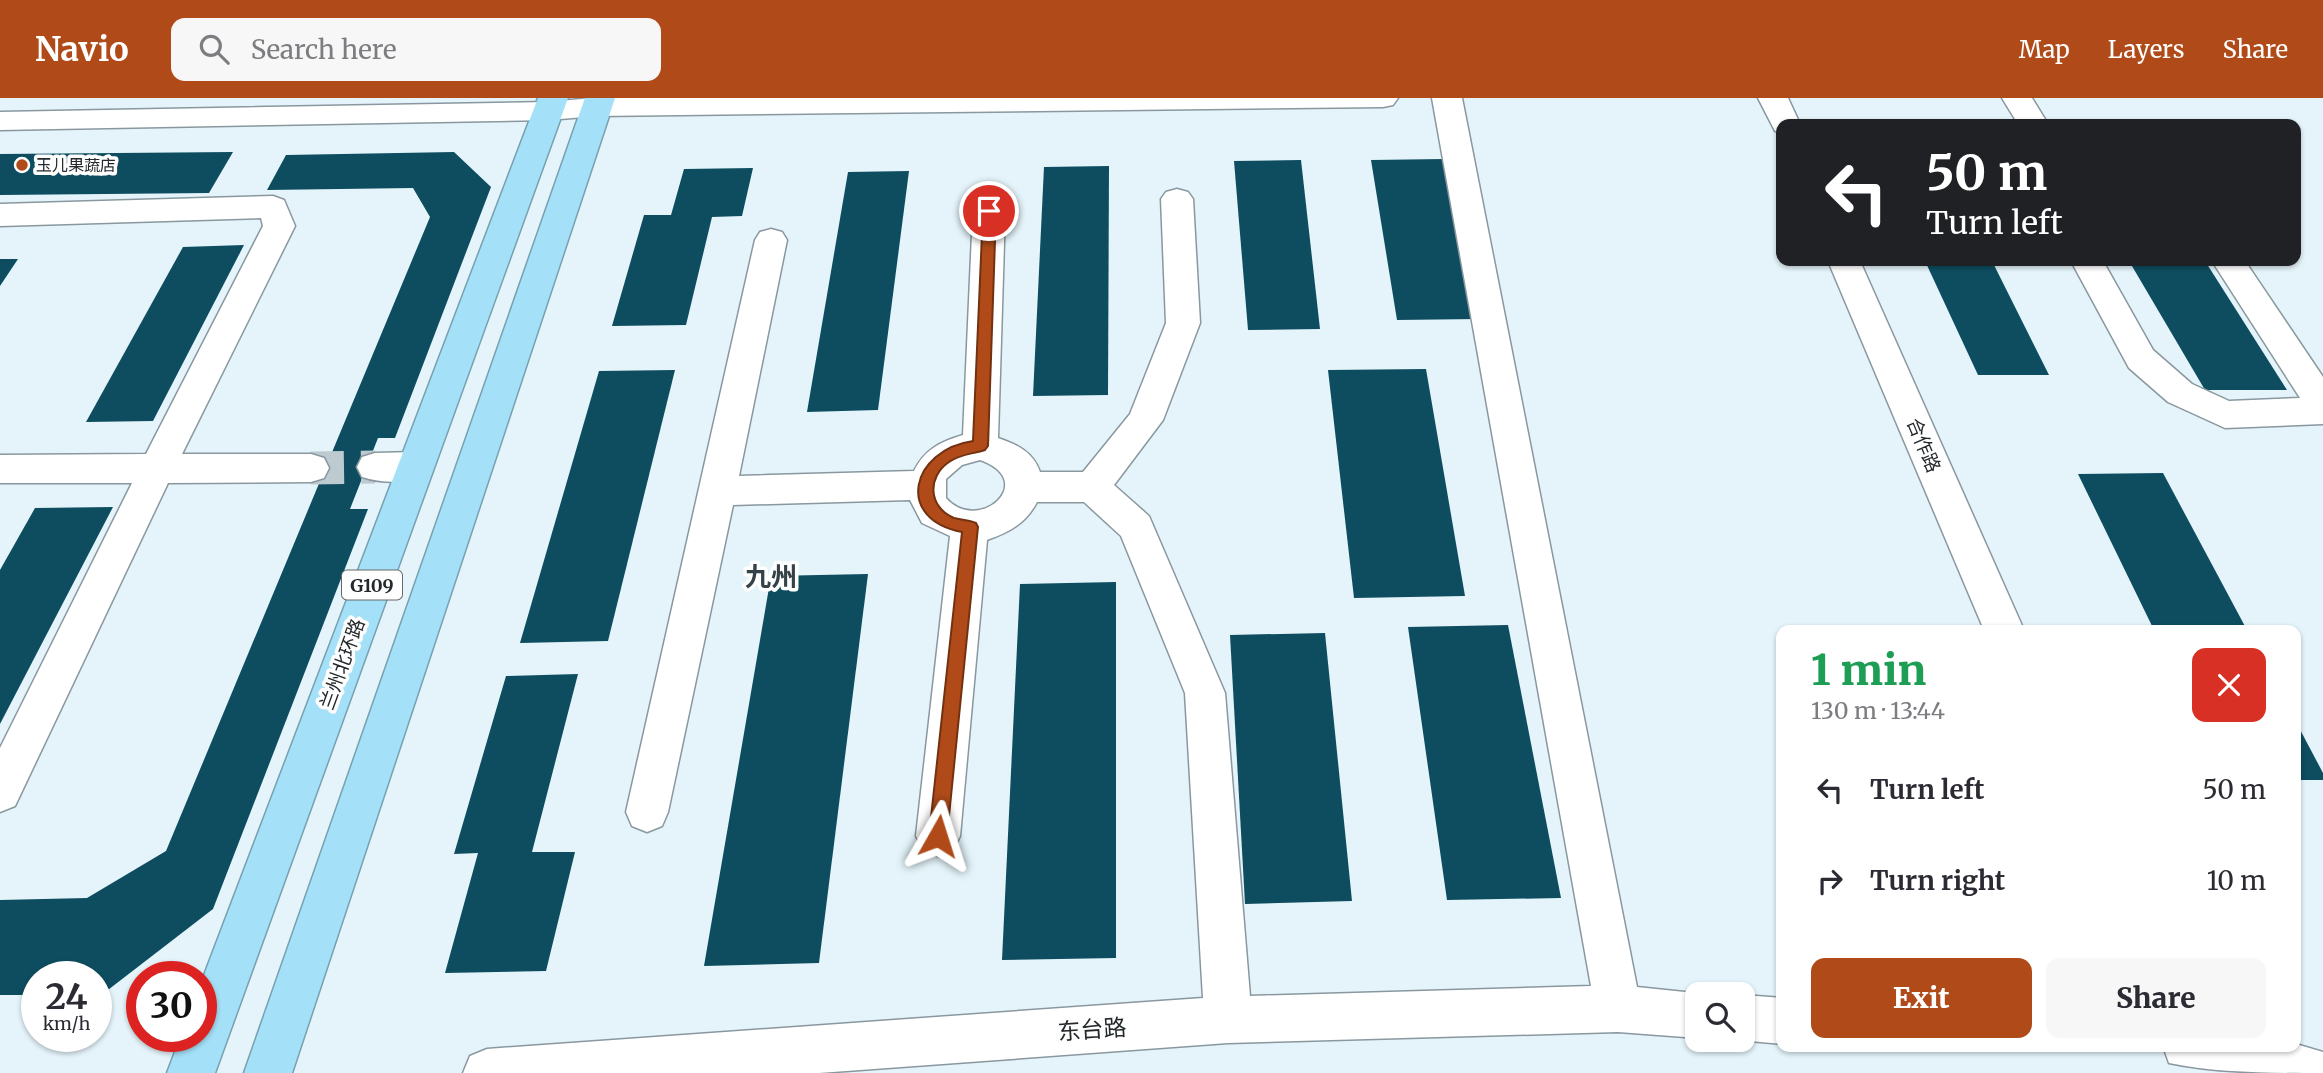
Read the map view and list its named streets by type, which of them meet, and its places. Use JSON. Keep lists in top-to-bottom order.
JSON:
{
  "streets": {
    "highway": ["G109", "兰州北环路"],
    "street": ["合作路", "东台路"]
  },
  "districts": ["九州"],
  "places": ["玉儿果蔬店"],
  "page": {
    "header": "Navio",
    "search": "Search here",
    "nav": ["Map", "Layers", "Share"],
    "turn": ["50 m", "Turn left"],
    "heading": ["1 min", "130 m · 13:44"],
    "list": [
      {
        "name": "Turn left",
        "value": "50 m"
      },
      {
        "name": "Turn right",
        "value": "10 m"
      }
    ],
    "buttons": ["Exit", "Share"],
    "speed": "24 km/h",
    "limit": "30"
  }
}
